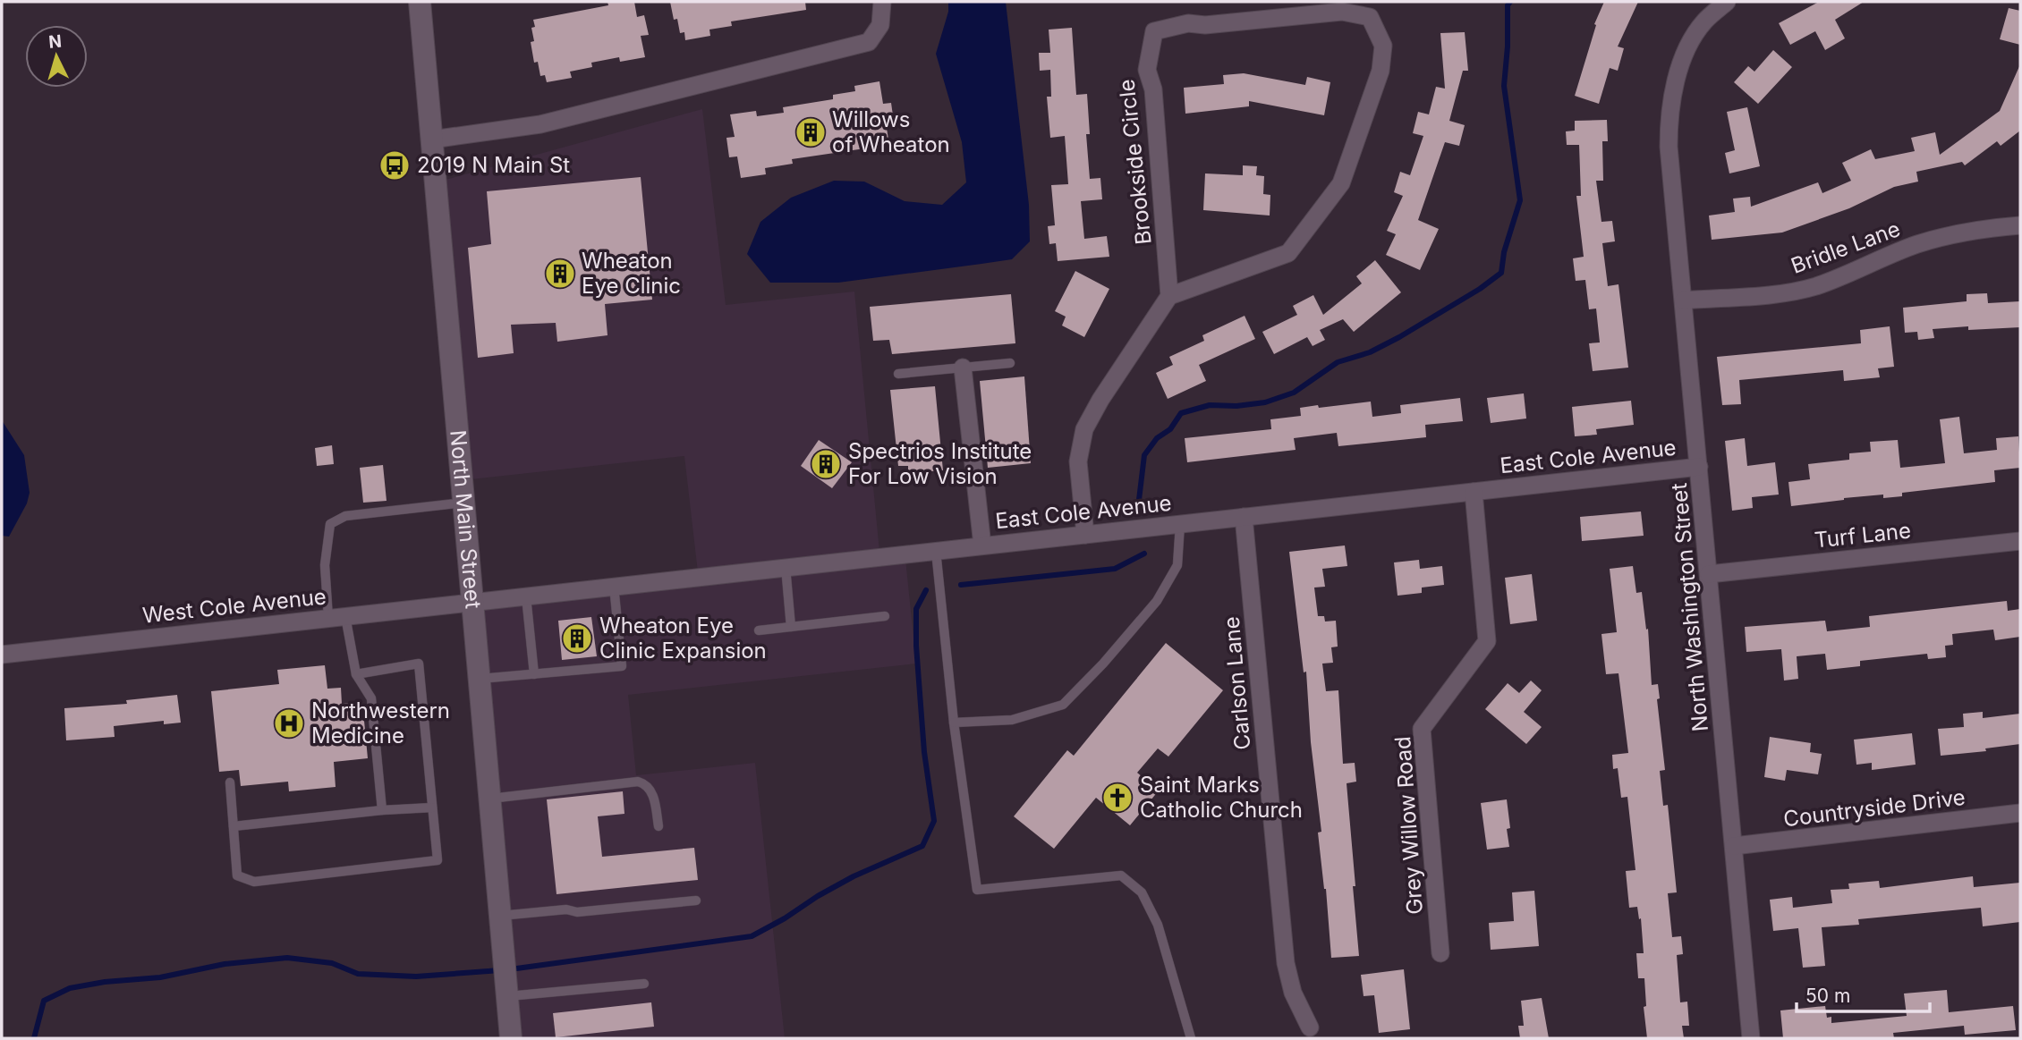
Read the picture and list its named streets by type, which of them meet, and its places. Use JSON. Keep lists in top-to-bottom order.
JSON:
{
  "streets": {
    "street": [
      "Brookside Circle",
      "Bridle Lane",
      "East Cole Avenue",
      "North Main Street",
      "Turf Lane",
      "West Cole Avenue",
      "North Washington Street",
      "Carlson Lane",
      "Countryside Drive",
      "Grey Willow Road"
    ]
  },
  "crossings": [
    ["Bridle Lane", "North Washington Street"],
    ["East Cole Avenue", "North Main Street"],
    ["East Cole Avenue", "West Cole Avenue"],
    ["East Cole Avenue", "North Washington Street"],
    ["East Cole Avenue", "Carlson Lane"],
    ["East Cole Avenue", "Grey Willow Road"],
    ["North Main Street", "West Cole Avenue"],
    ["Turf Lane", "North Washington Street"],
    ["North Washington Street", "Countryside Drive"]
  ],
  "places": {
    "building": [
      "Willows of Wheaton",
      "Wheaton Eye Clinic",
      "Spectrios Institute For Low Vision",
      "Wheaton Eye Clinic Expansion"
    ],
    "bus stop": ["2019 N Main St"],
    "hospital": ["Northwestern Medicine"],
    "church": ["Saint Marks Catholic Church"]
  },
  "scale_bar": "50 m",
  "north": "top"
}
